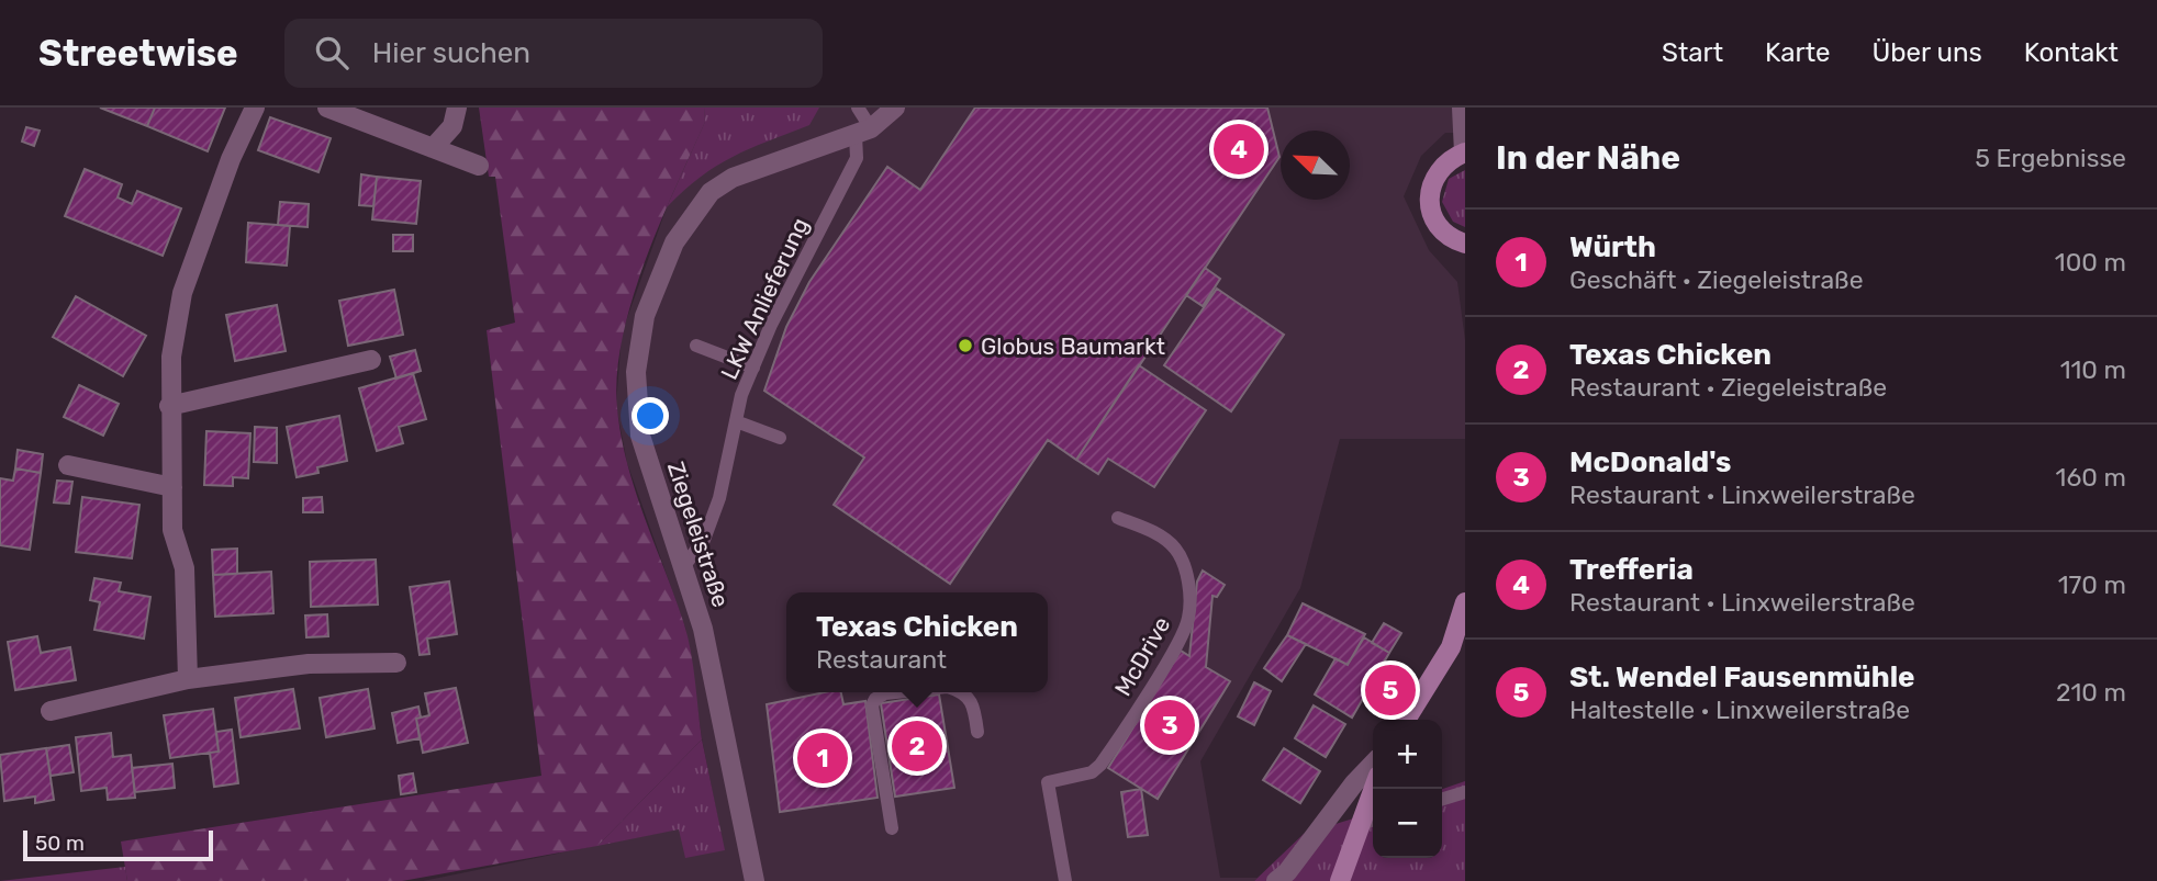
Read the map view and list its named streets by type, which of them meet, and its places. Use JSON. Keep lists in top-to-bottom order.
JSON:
{
  "streets": {
    "street": ["Ziegeleistraße"],
    "lane": ["LKW Anlieferung", "McDrive"]
  },
  "crossings": [
    ["LKW Anlieferung", "Ziegeleistraße"]
  ],
  "places": ["Globus Baumarkt"],
  "scale_bar": "50 m",
  "north": "top left",
  "page": {
    "header": "Streetwise",
    "search": "Hier suchen",
    "nav": [
      "Start",
      "Karte",
      "Über uns",
      "Kontakt"
    ],
    "heading": ["In der Nähe", "5 Ergebnisse"],
    "pins": [
      "4",
      "5",
      "3",
      "2",
      "1"
    ],
    "list": [
      {
        "mark": "1",
        "name": "Würth",
        "note": "Geschäft · Ziegeleistraße",
        "value": "100 m"
      },
      {
        "mark": "2",
        "name": "Texas Chicken",
        "note": "Restaurant · Ziegeleistraße",
        "value": "110 m"
      },
      {
        "mark": "3",
        "name": "McDonald's",
        "note": "Restaurant · Linxweilerstraße",
        "value": "160 m"
      },
      {
        "mark": "4",
        "name": "Trefferia",
        "note": "Restaurant · Linxweilerstraße",
        "value": "170 m"
      },
      {
        "mark": "5",
        "name": "St. Wendel Fausenmühle",
        "note": "Haltestelle · Linxweilerstraße",
        "value": "210 m"
      }
    ],
    "popup": ["Texas Chicken", "Restaurant"],
    "map_buttons": ["+", "−"],
    "scale": "50 m"
  }
}
